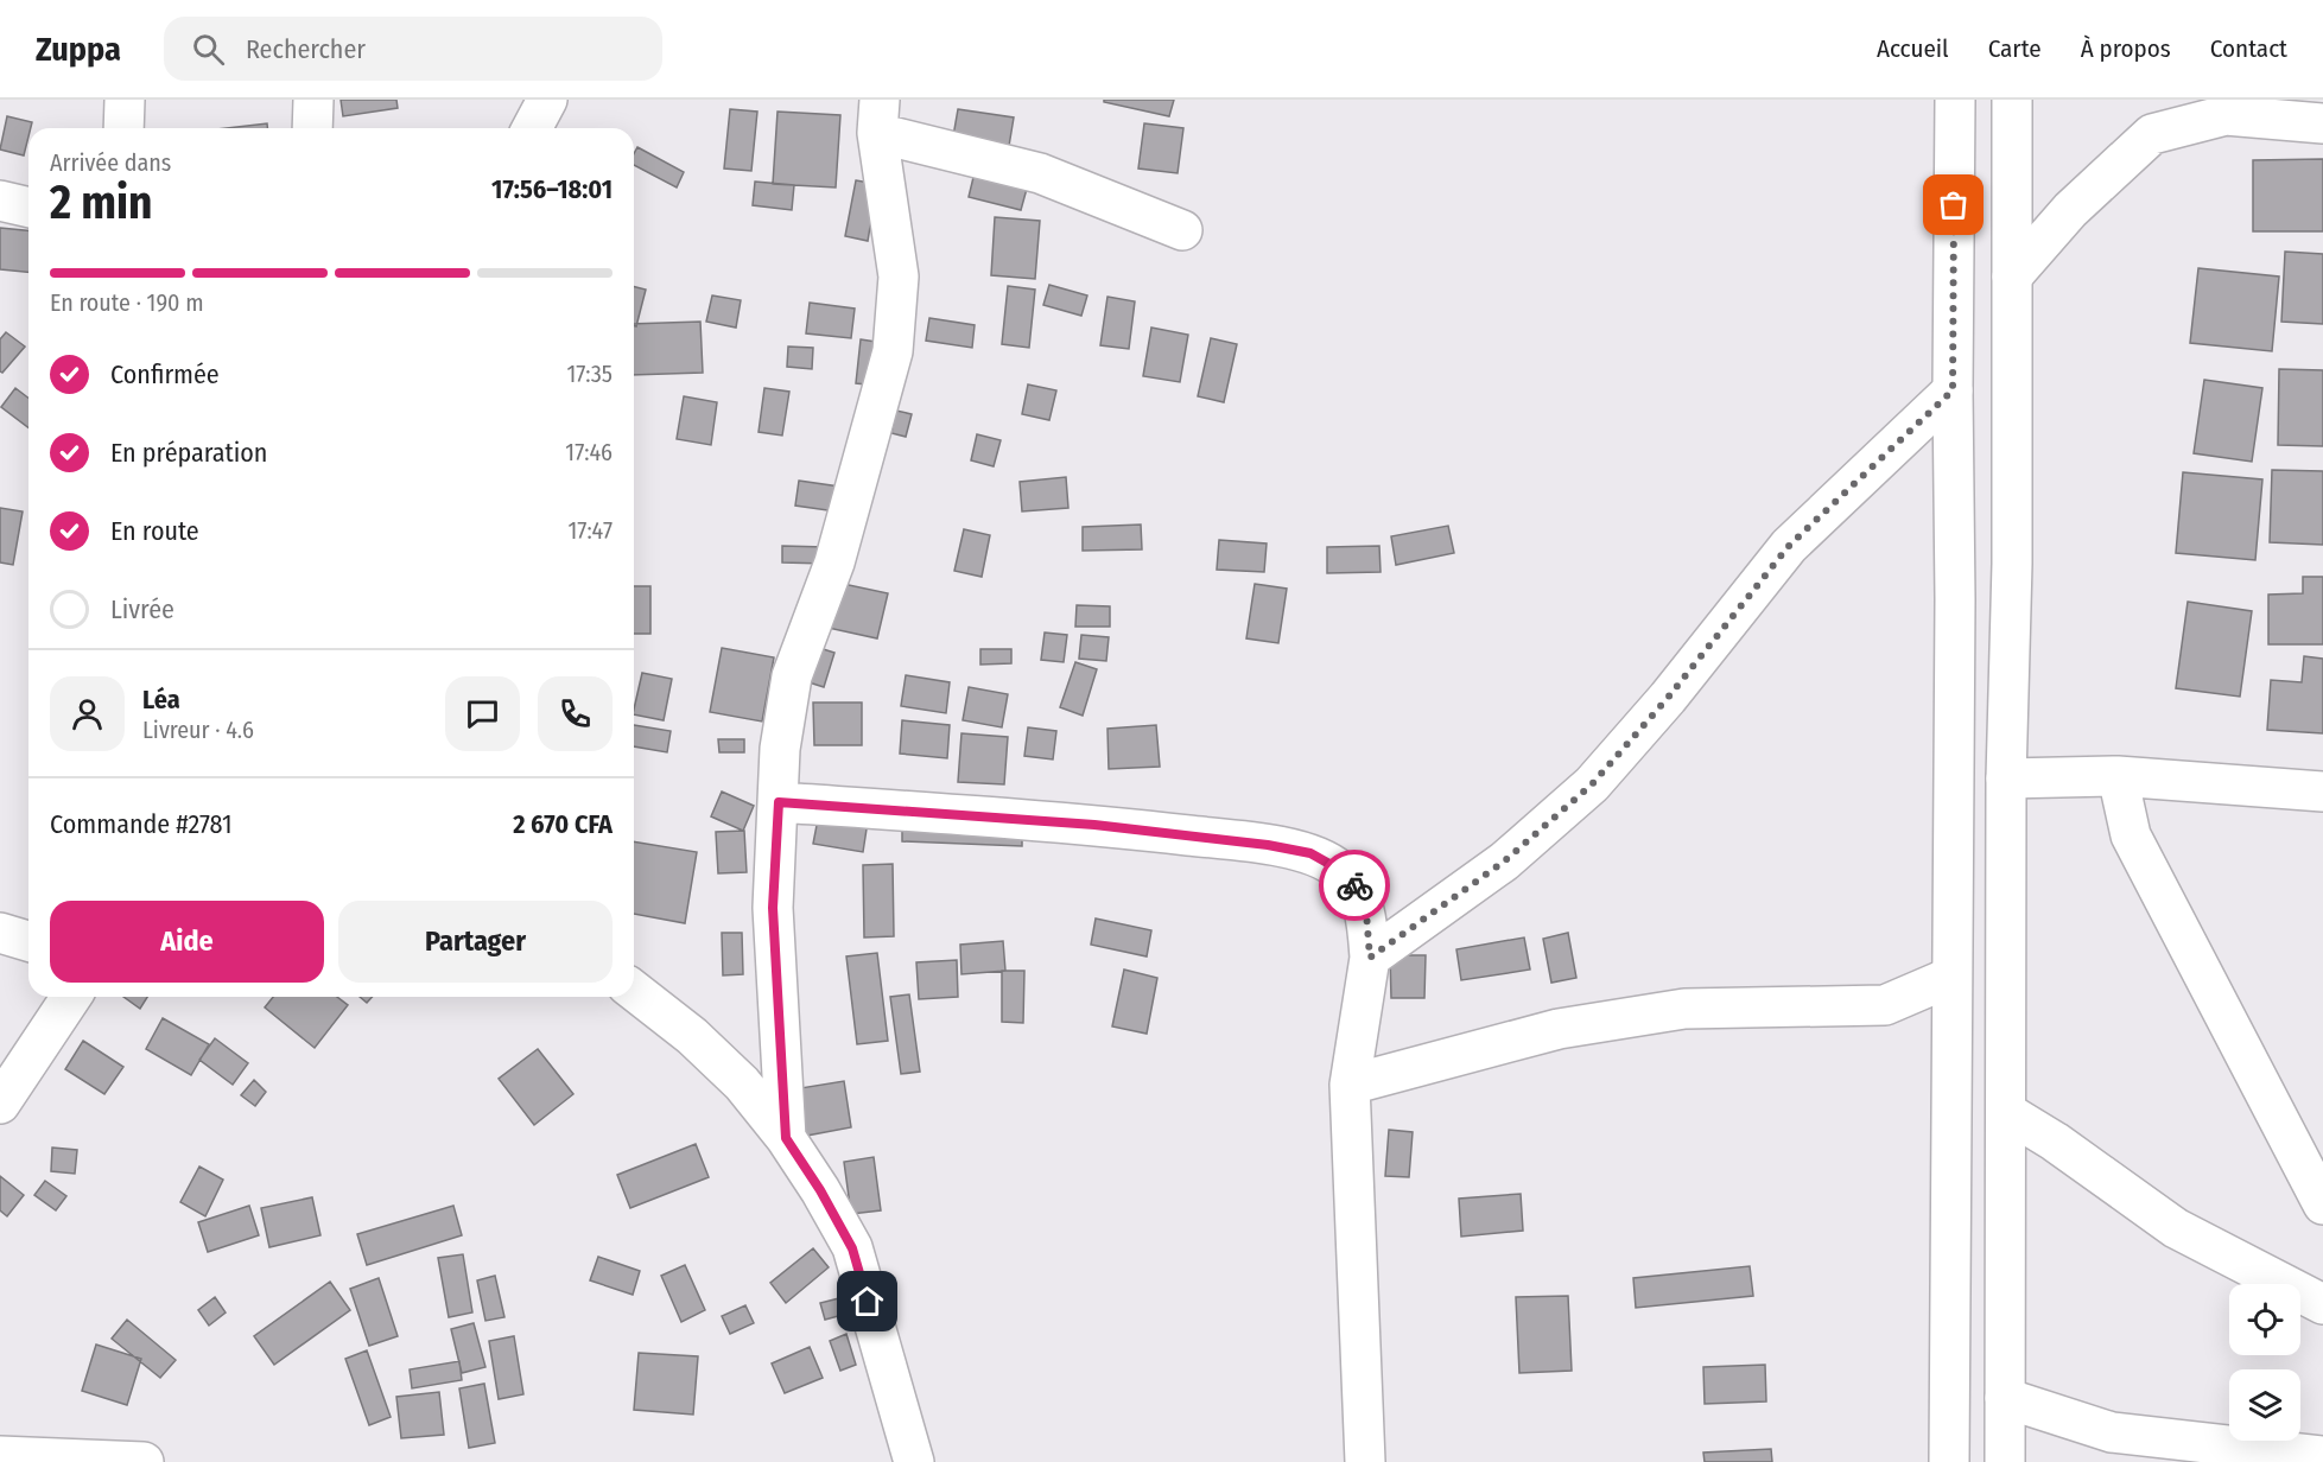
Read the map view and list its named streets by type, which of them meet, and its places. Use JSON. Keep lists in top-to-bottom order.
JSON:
{
  "page": {
    "header": "Zuppa",
    "search": "Rechercher",
    "nav": [
      "Accueil",
      "Carte",
      "À propos",
      "Contact"
    ],
    "heading": ["2 min", "Arrivée dans", "17:56–18:01"],
    "panel": [
      "Léa",
      "Livreur · 4.6",
      "Commande #2781",
      "2 670 CFA"
    ],
    "bar": "En route · 190 m",
    "list": [
      ["Confirmée", "17:35"],
      ["En préparation", "17:46"],
      ["En route", "17:47"],
      "Livrée"
    ],
    "buttons": ["Aide", "Partager"]
  }
}
